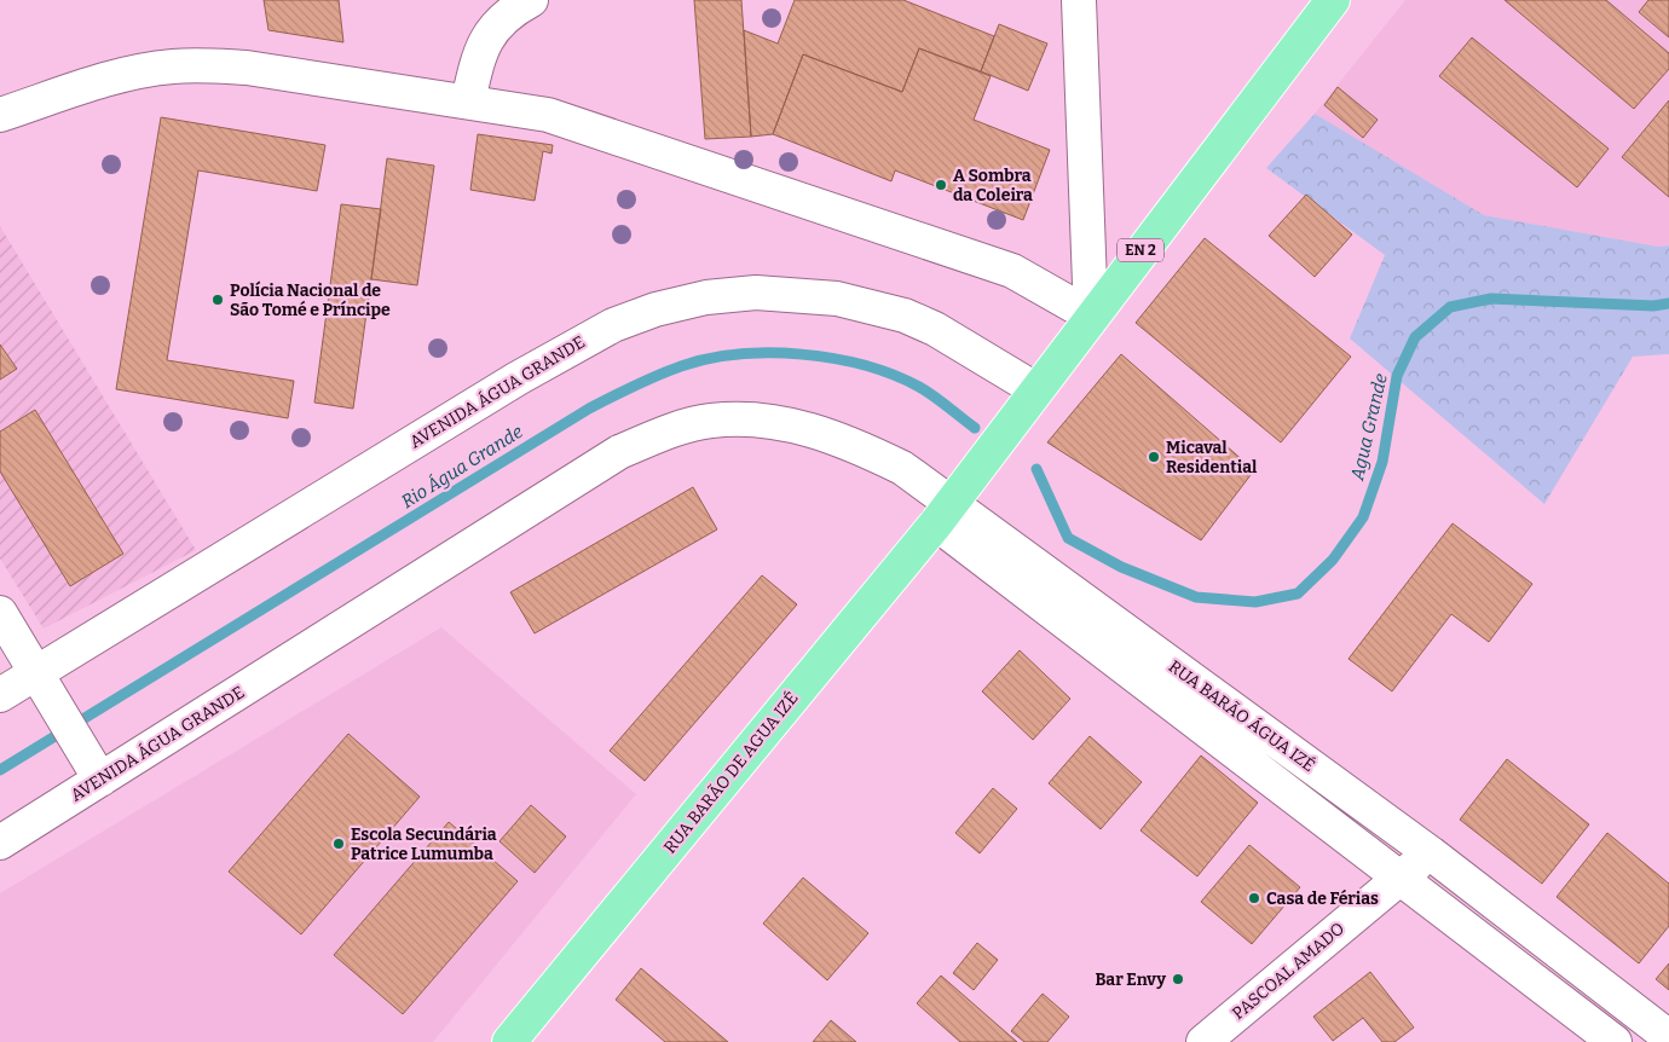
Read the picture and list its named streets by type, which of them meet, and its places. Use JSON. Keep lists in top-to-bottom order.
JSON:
{
  "streets": {
    "main road": ["EN 2", "RUA BARÃO DE AGUA IZÉ"],
    "street": ["AVENIDA ÁGUA GRANDE", "RUA BARÃO ÁGUA IZÉ", "PASCOAL AMADO"]
  },
  "crossings": [
    ["EN 2", "AVENIDA ÁGUA GRANDE"],
    ["EN 2", "RUA BARÃO ÁGUA IZÉ"],
    ["EN 2", "RUA BARÃO DE AGUA IZÉ"],
    ["AVENIDA ÁGUA GRANDE", "RUA BARÃO ÁGUA IZÉ"],
    ["RUA BARÃO ÁGUA IZÉ", "RUA BARÃO DE AGUA IZÉ"],
    ["RUA BARÃO ÁGUA IZÉ", "PASCOAL AMADO"]
  ],
  "water": ["Agua Grande", "Rio Água Grande"],
  "places": [
    "A Sombra da Coleira",
    "Polícia Nacional de São Tomé e Príncipe",
    "Micaval Residential",
    "Escola Secundária Patrice Lumumba",
    "Casa de Férias",
    "Bar Envy"
  ]
}
